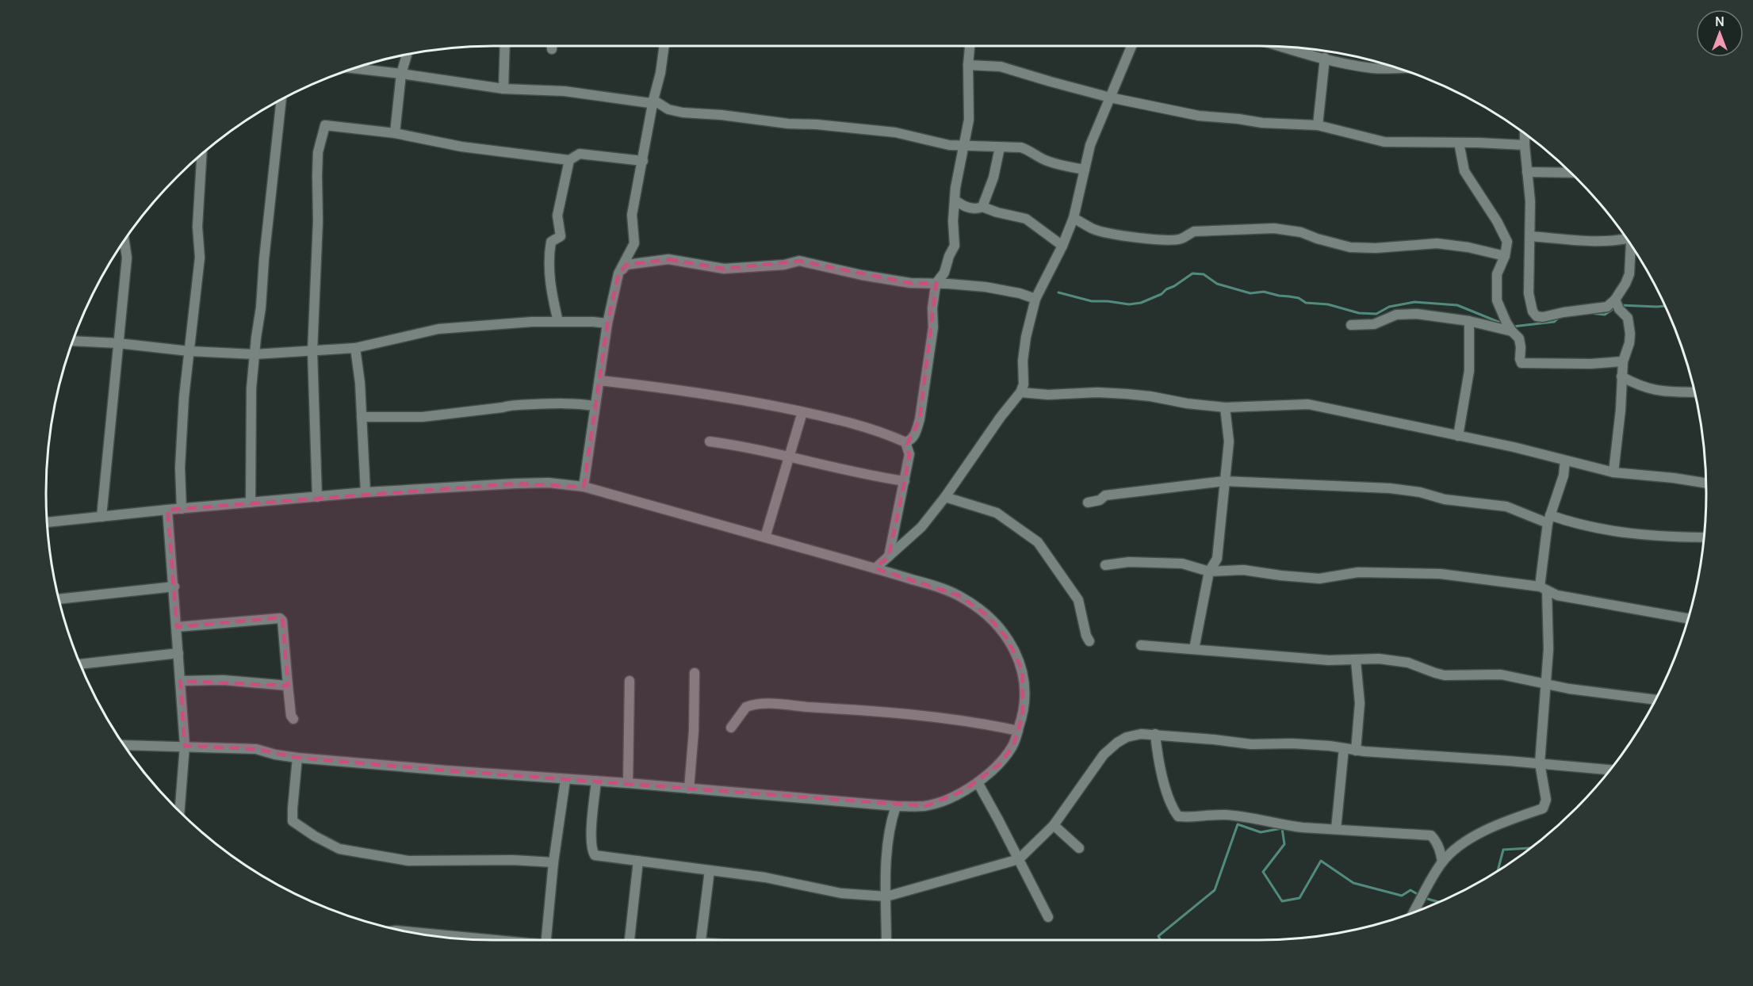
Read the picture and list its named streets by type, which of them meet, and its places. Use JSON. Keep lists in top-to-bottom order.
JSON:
{
  "north": "top"
}
